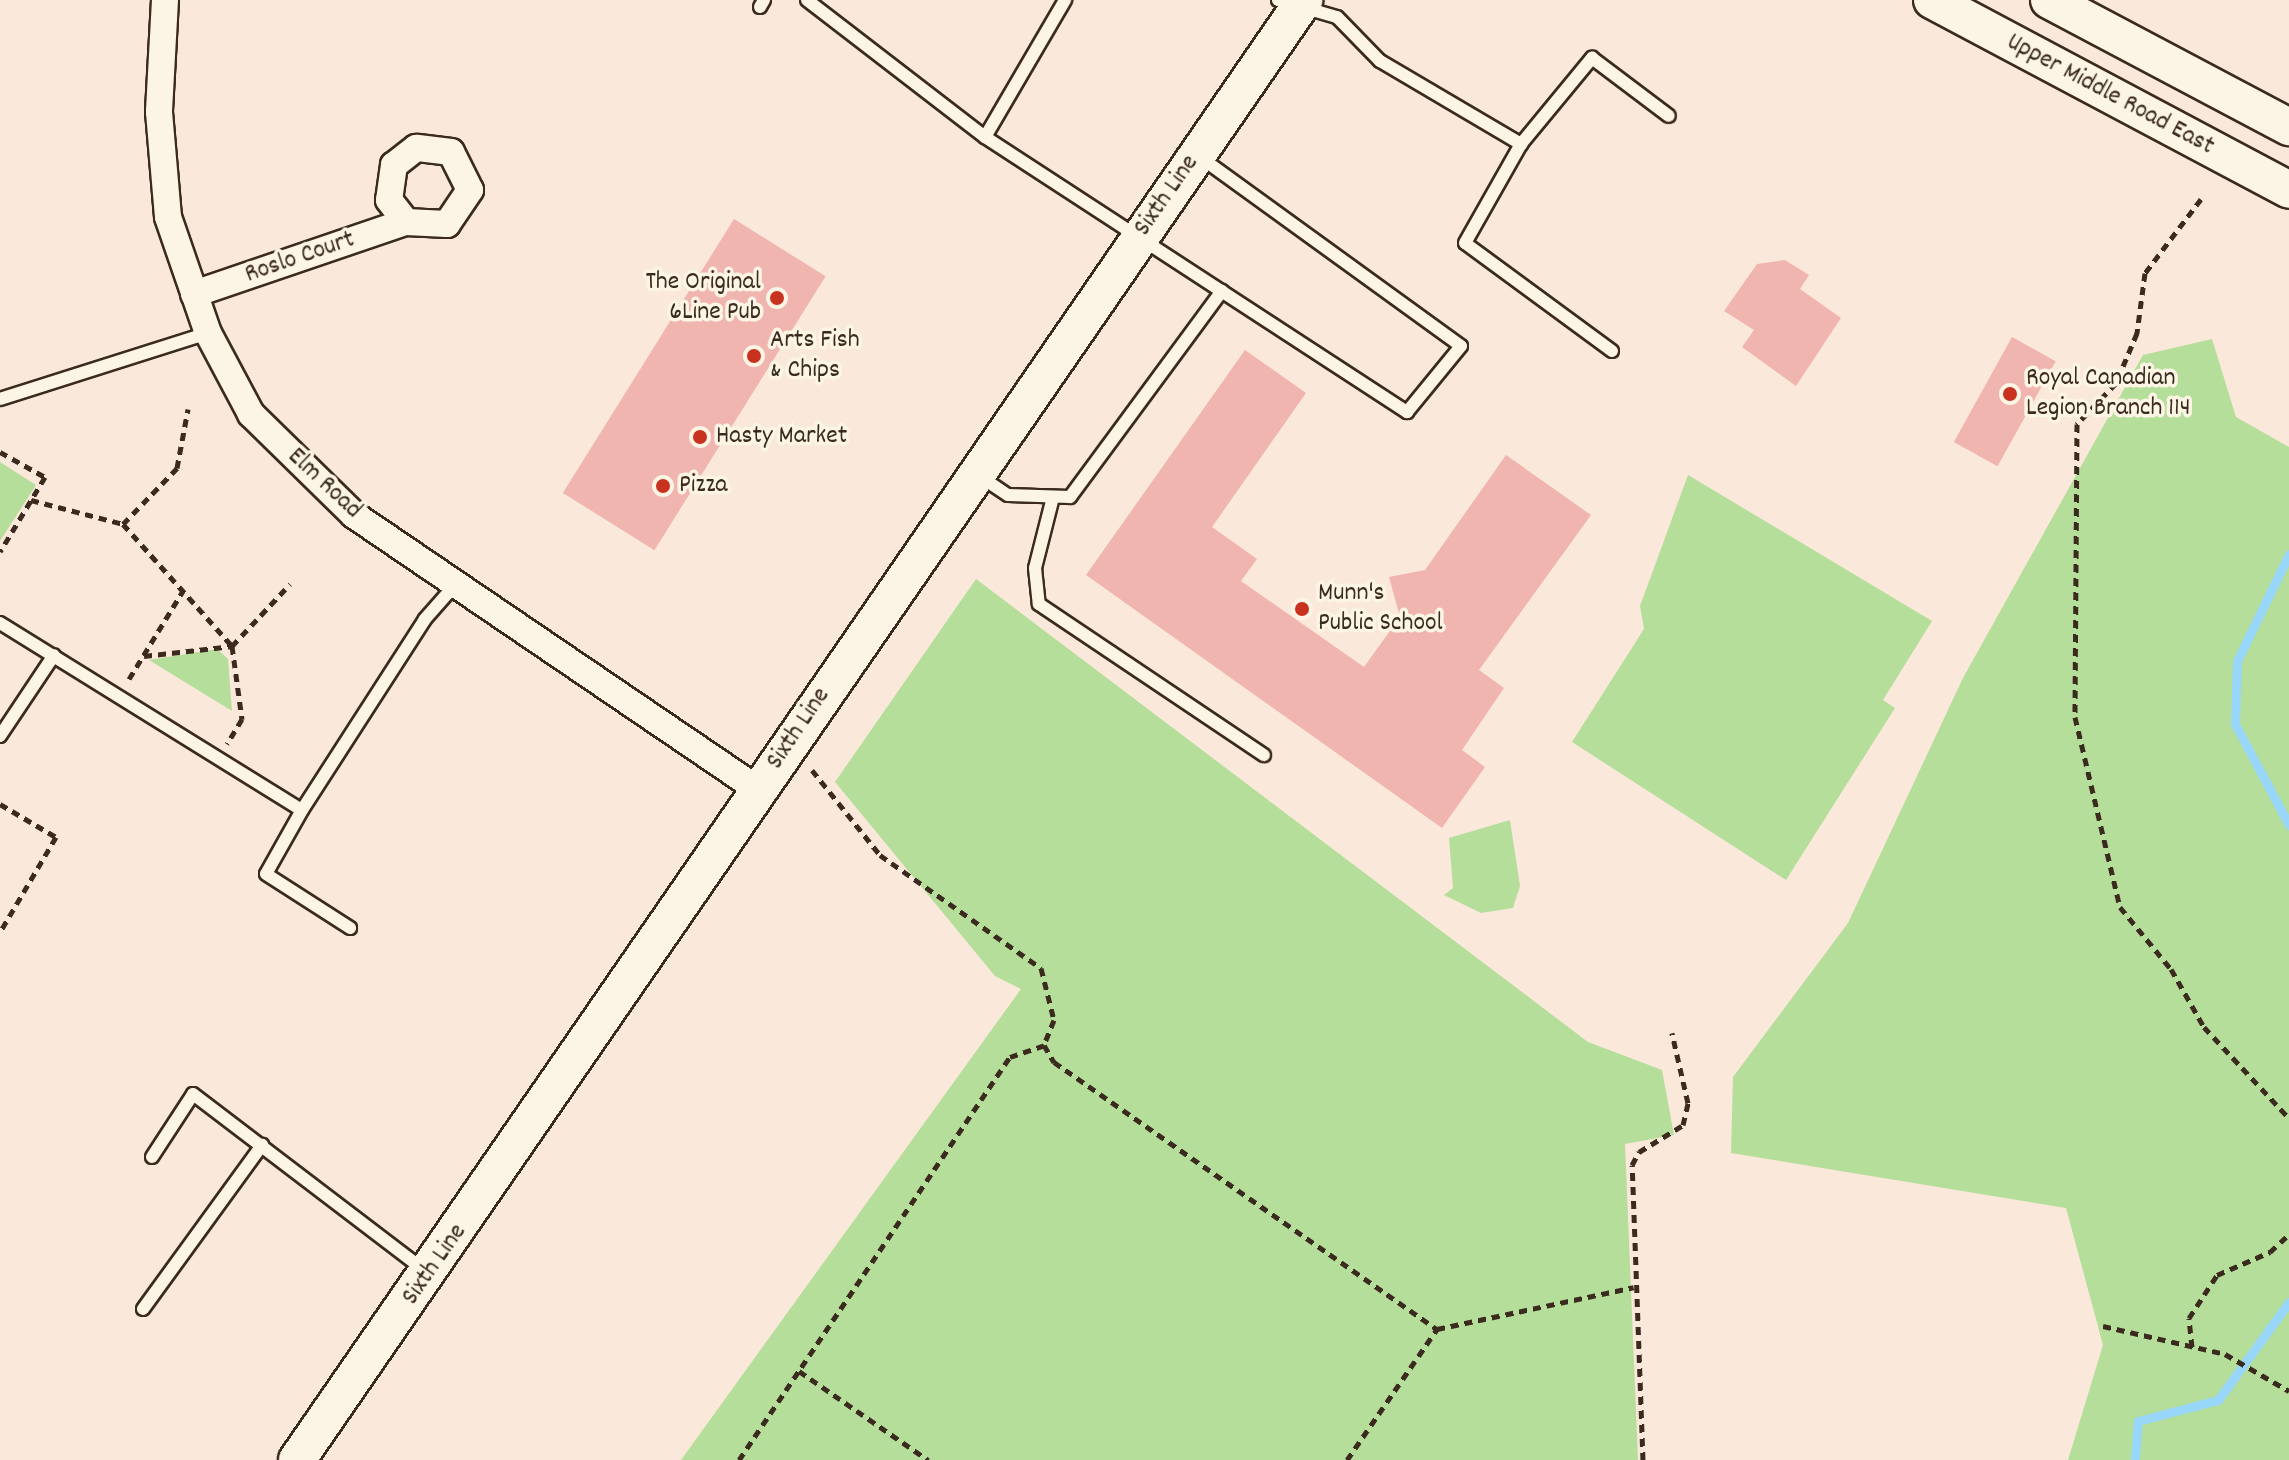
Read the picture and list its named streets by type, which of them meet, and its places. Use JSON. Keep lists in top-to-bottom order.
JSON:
{
  "streets": {
    "street": [
      "Upper Middle Road East",
      "Sixth Line",
      "Roslo Court",
      "Elm Road"
    ]
  },
  "crossings": [
    ["Sixth Line", "Elm Road"],
    ["Roslo Court", "Elm Road"]
  ],
  "places": [
    "The Original 6Line Pub",
    "Arts Fish & Chips",
    "Royal Canadian Legion Branch 114",
    "Hasty Market",
    "Pizza",
    "Munn's Public School"
  ]
}
